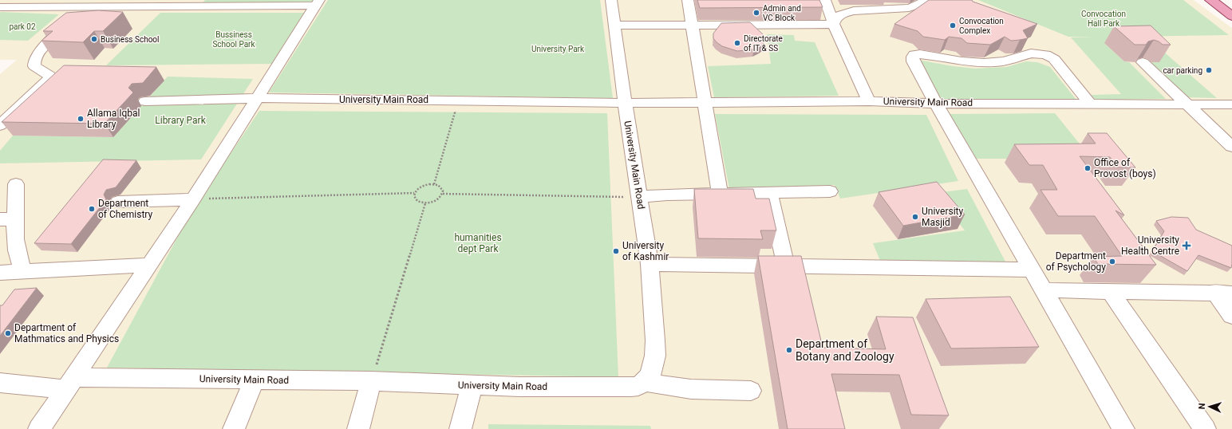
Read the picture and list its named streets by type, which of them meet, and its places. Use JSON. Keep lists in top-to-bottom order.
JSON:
{
  "streets": {
    "lane": ["University Main Road"]
  },
  "parks": [
    "Convocation Hall Park",
    "park 02",
    "Bussiness School Park",
    "University Park",
    "Library Park",
    "humanities dept Park"
  ],
  "places": {
    "other": [
      "Admin and VC Block",
      "Convocation Complex",
      "Business School",
      "Directorate of IT & SS",
      "car parking",
      "Allama Iqbal Library",
      "Office of Provost (boys)",
      "Department of Chemistry",
      "University Masjid",
      "University of Kashmir",
      "Department of Psychology",
      "Department of Mathmatics and Physics",
      "Department of Botany and Zoology"
    ],
    "health": ["University Health Centre"]
  },
  "north": "left"
}
